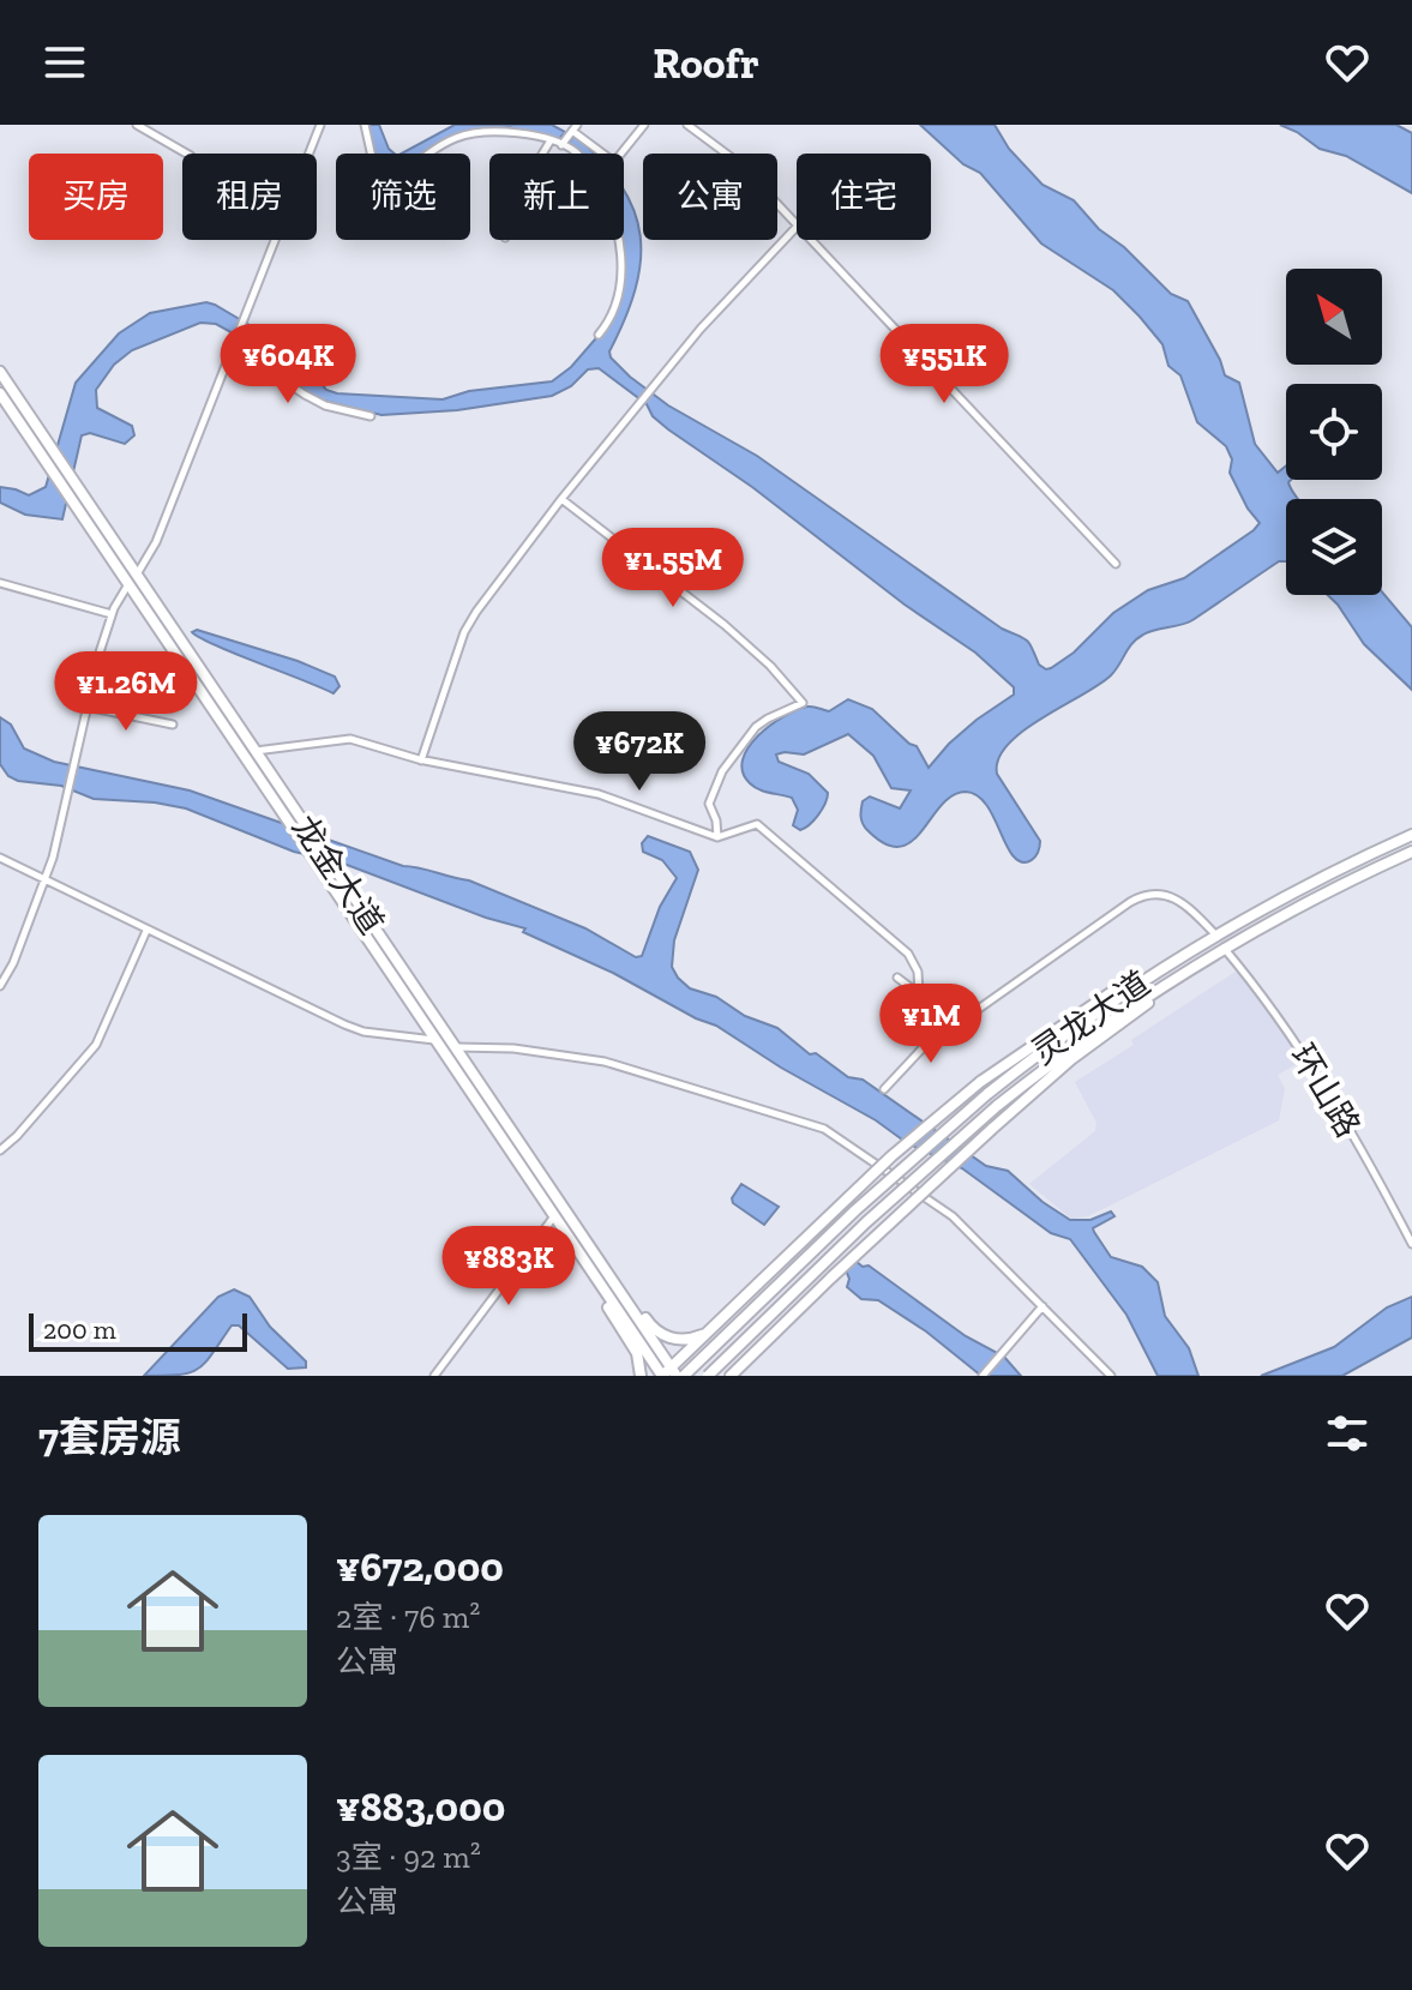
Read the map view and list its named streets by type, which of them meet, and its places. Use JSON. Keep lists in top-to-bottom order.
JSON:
{
  "streets": {
    "main road": ["龙金大道", "灵龙大道"],
    "street": ["环山路"]
  },
  "crossings": [
    ["灵龙大道", "环山路"]
  ],
  "scale_bar": "200 m",
  "north": "top left",
  "page": {
    "header": "Roofr",
    "chip": [
      "买房",
      "租房",
      "筛选",
      "新上",
      "公寓",
      "住宅"
    ],
    "price": [
      "¥604K",
      "¥551K",
      "¥1.55M",
      "¥1.26M",
      "¥672K",
      "¥1M",
      "¥883K"
    ],
    "scale": "200 m",
    "heading": "7套房源",
    "list": [
      {
        "name": "¥672,000",
        "note": "2室 · 76 m² · 公寓"
      },
      {
        "name": "¥883,000",
        "note": "3室 · 92 m² · 公寓"
      }
    ]
  }
}
